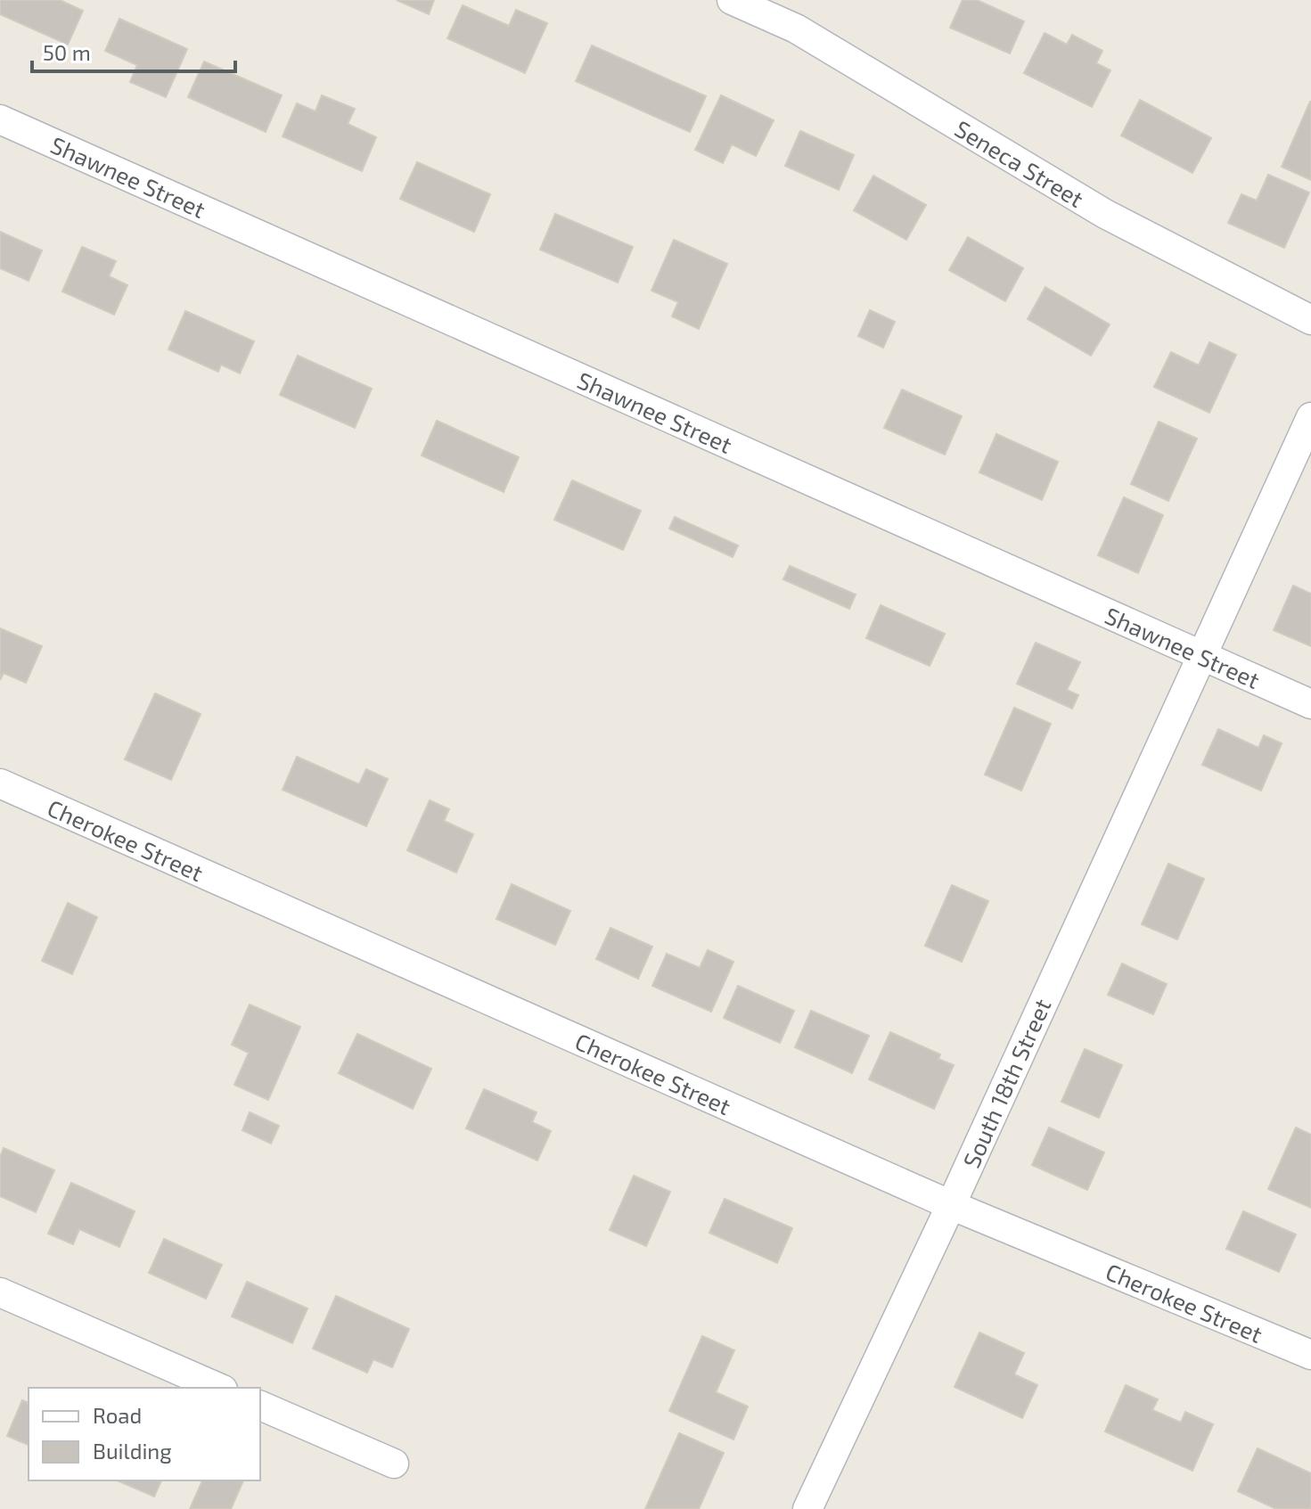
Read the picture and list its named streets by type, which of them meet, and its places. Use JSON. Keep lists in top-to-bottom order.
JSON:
{
  "streets": {
    "street": [
      "Seneca Street",
      "Shawnee Street",
      "Cherokee Street",
      "South 18th Street"
    ]
  },
  "crossings": [
    ["Shawnee Street", "South 18th Street"],
    ["Cherokee Street", "South 18th Street"]
  ],
  "legend": ["Road", "Building"],
  "scale_bar": "50 m"
}
